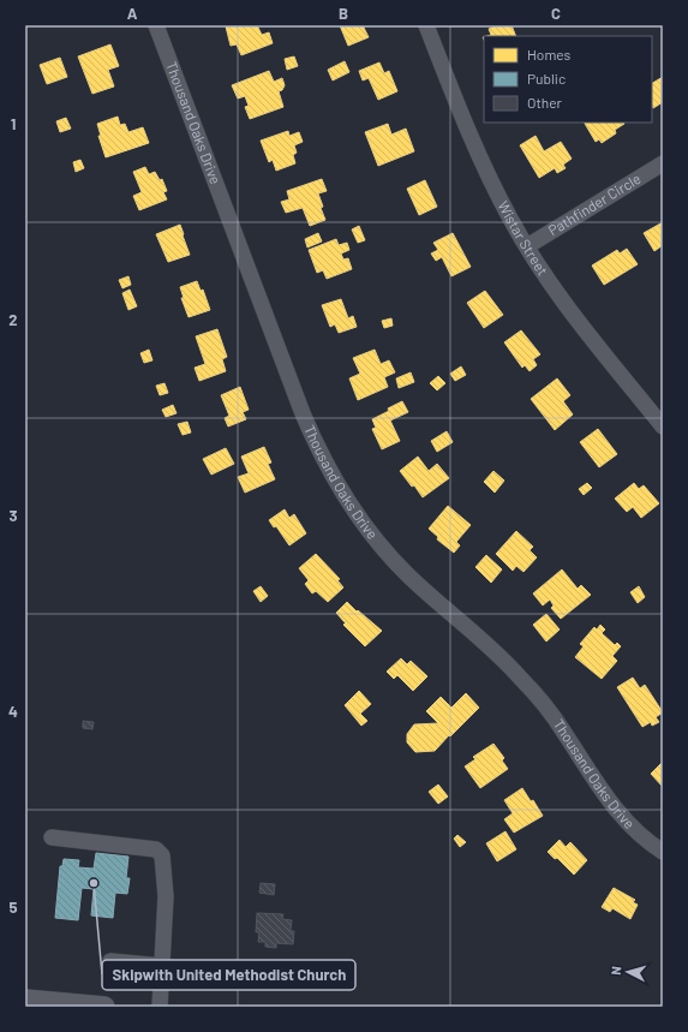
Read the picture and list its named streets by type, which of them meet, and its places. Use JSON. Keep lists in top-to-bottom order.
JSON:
{
  "streets": {
    "street": ["Thousand Oaks Drive", "Pathfinder Circle", "Wistar Street"]
  },
  "crossings": [
    ["Pathfinder Circle", "Wistar Street"]
  ],
  "places": ["Skipwith United Methodist Church"],
  "legend": ["Homes", "Public", "Other"],
  "north": "left",
  "grid": {
    "columns": ["A", "B", "C"],
    "rows": [
      "1",
      "2",
      "3",
      "4",
      "5"
    ]
  }
}
